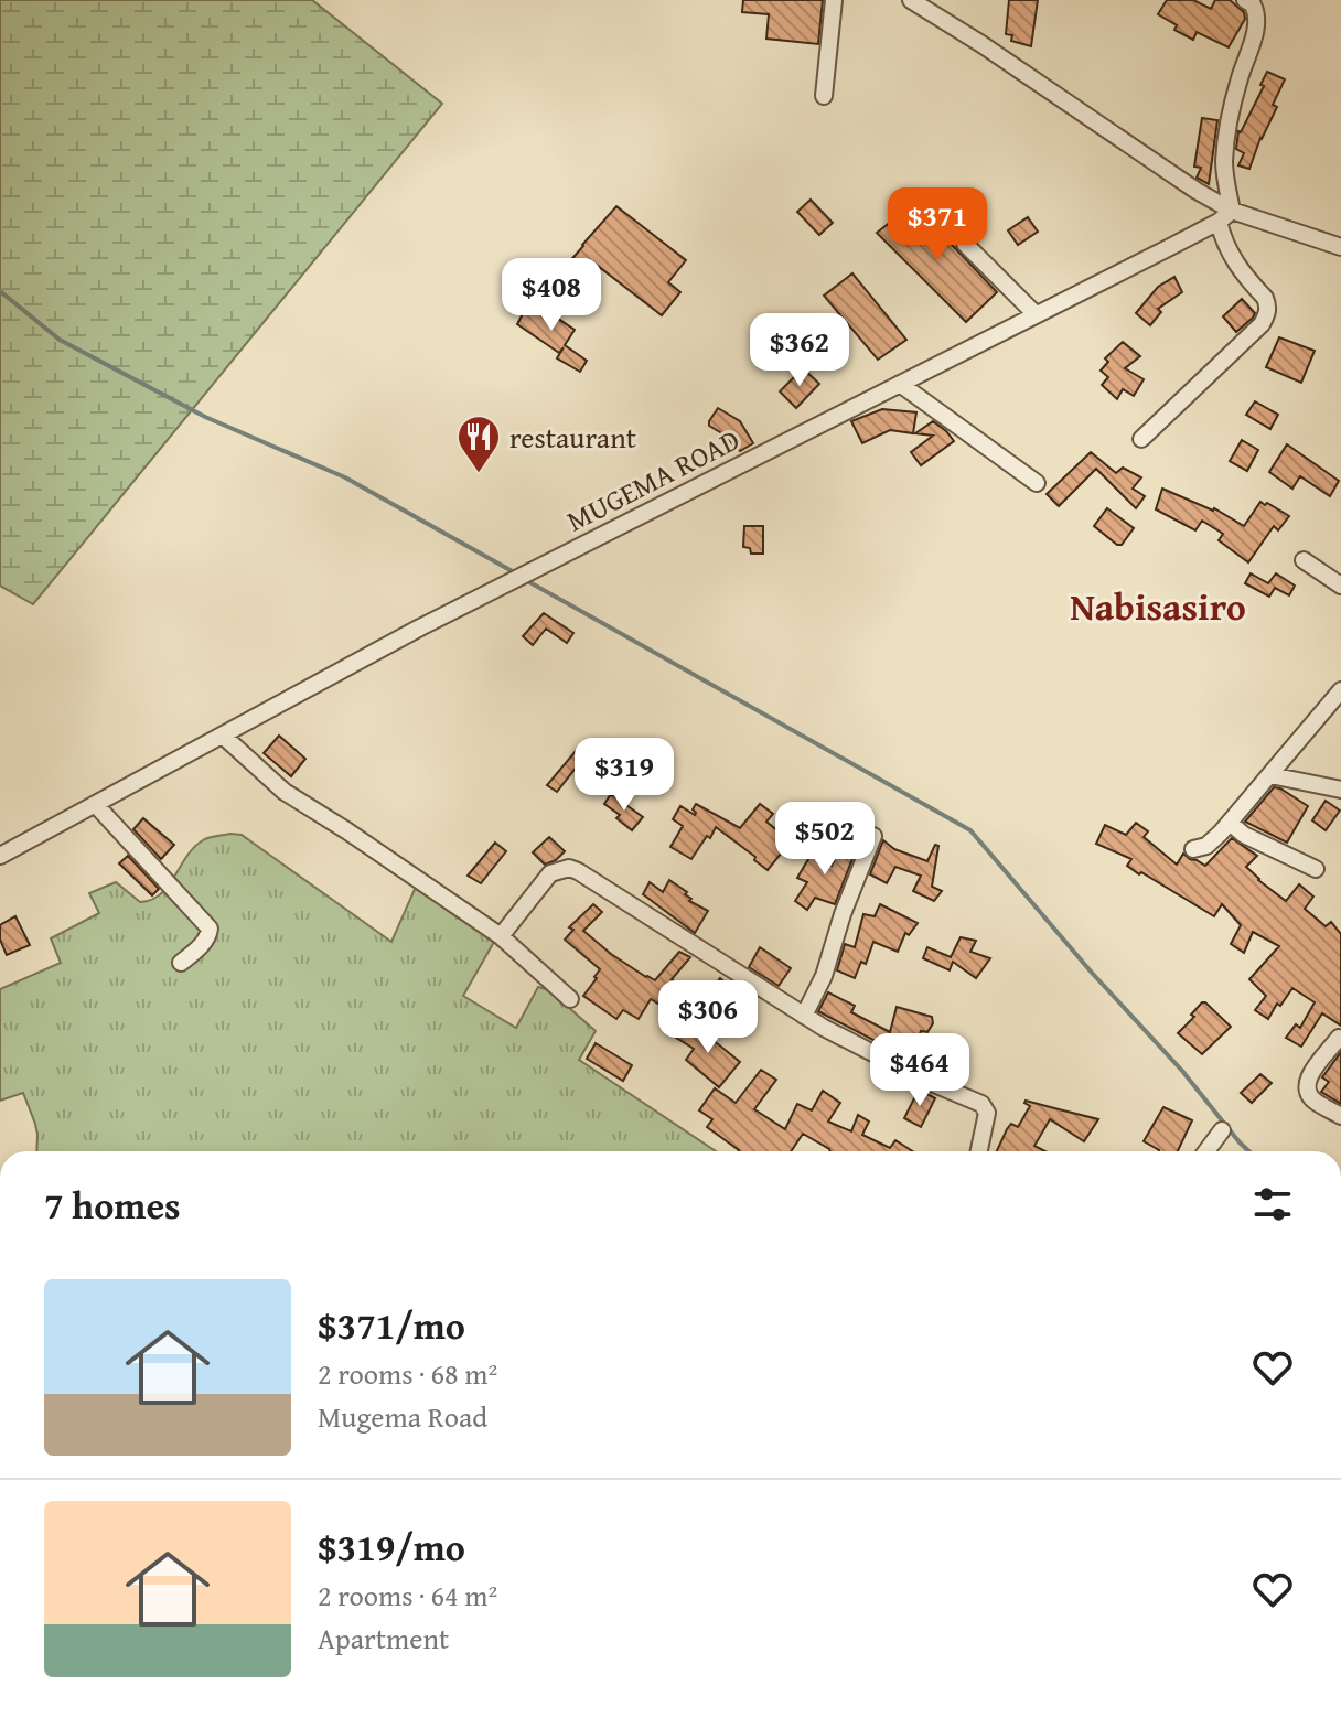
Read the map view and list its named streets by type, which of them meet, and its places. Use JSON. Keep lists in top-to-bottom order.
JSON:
{
  "streets": {
    "street": ["MUGEMA ROAD"]
  },
  "districts": ["Nabisasiro"],
  "places": {
    "restaurant": ["restaurant"]
  },
  "page": {
    "price": [
      "$371",
      "$408",
      "$362",
      "$319",
      "$502",
      "$306",
      "$464"
    ],
    "heading": "7 homes",
    "list": [
      {
        "name": "$371/mo",
        "note": "2 rooms · 68 m² · Mugema Road"
      },
      {
        "name": "$319/mo",
        "note": "2 rooms · 64 m² · Apartment"
      }
    ]
  }
}
